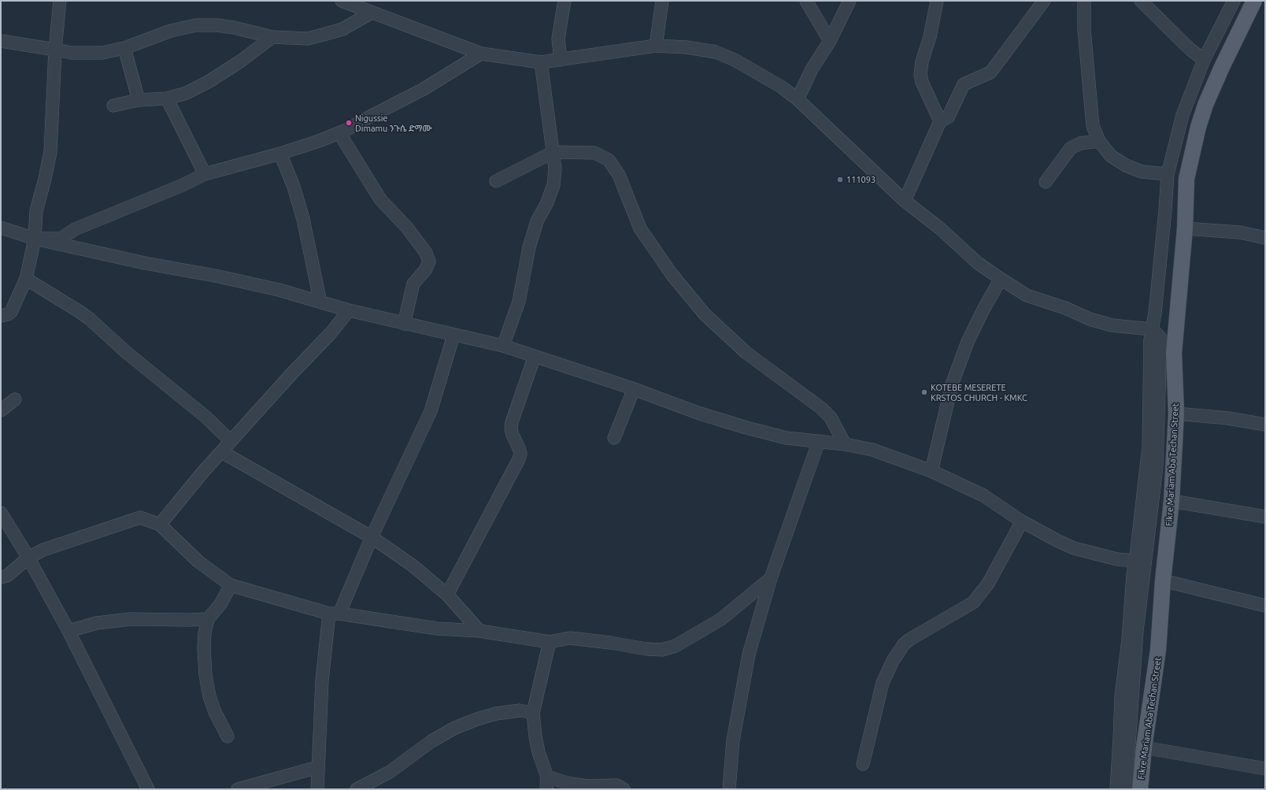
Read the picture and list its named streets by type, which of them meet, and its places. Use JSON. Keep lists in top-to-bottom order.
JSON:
{
  "streets": {
    "main road": ["Fikre Mariam Aba Techan Street"]
  },
  "places": ["Nigussie Dimamu ንጉሴ ድማሙ", "111093", "KOTEBE MESERETE KRSTOS CHURCH - KMKC"]
}
